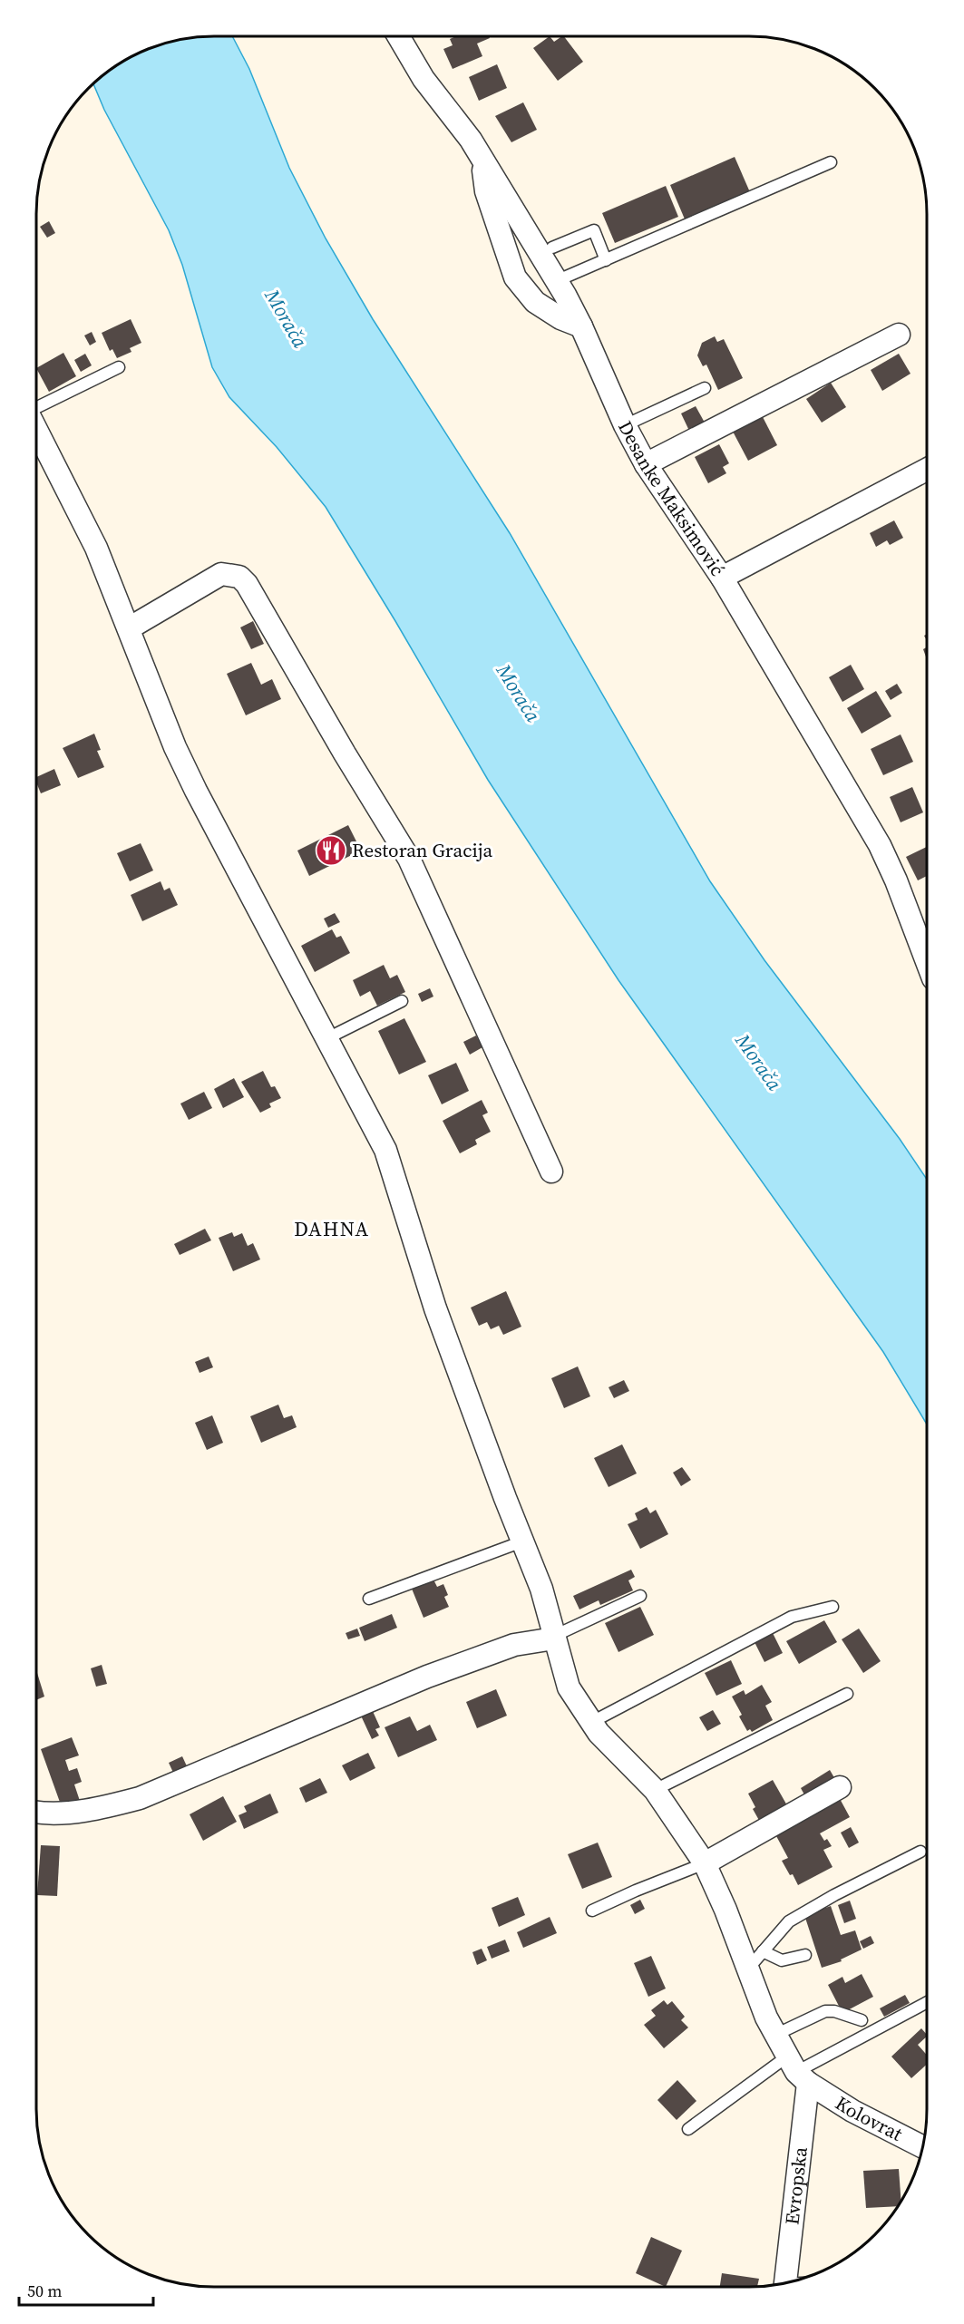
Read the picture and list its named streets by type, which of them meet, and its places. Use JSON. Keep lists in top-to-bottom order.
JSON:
{
  "streets": {
    "street": ["Desanke Maksimović", "Kolovrat", "Evropska"]
  },
  "crossings": [
    ["Kolovrat", "Evropska"]
  ],
  "districts": ["DAHNA"],
  "water": ["Morača"],
  "places": {
    "restaurant": ["Restoran Gracija"]
  },
  "scale_bar": "50 m"
}
